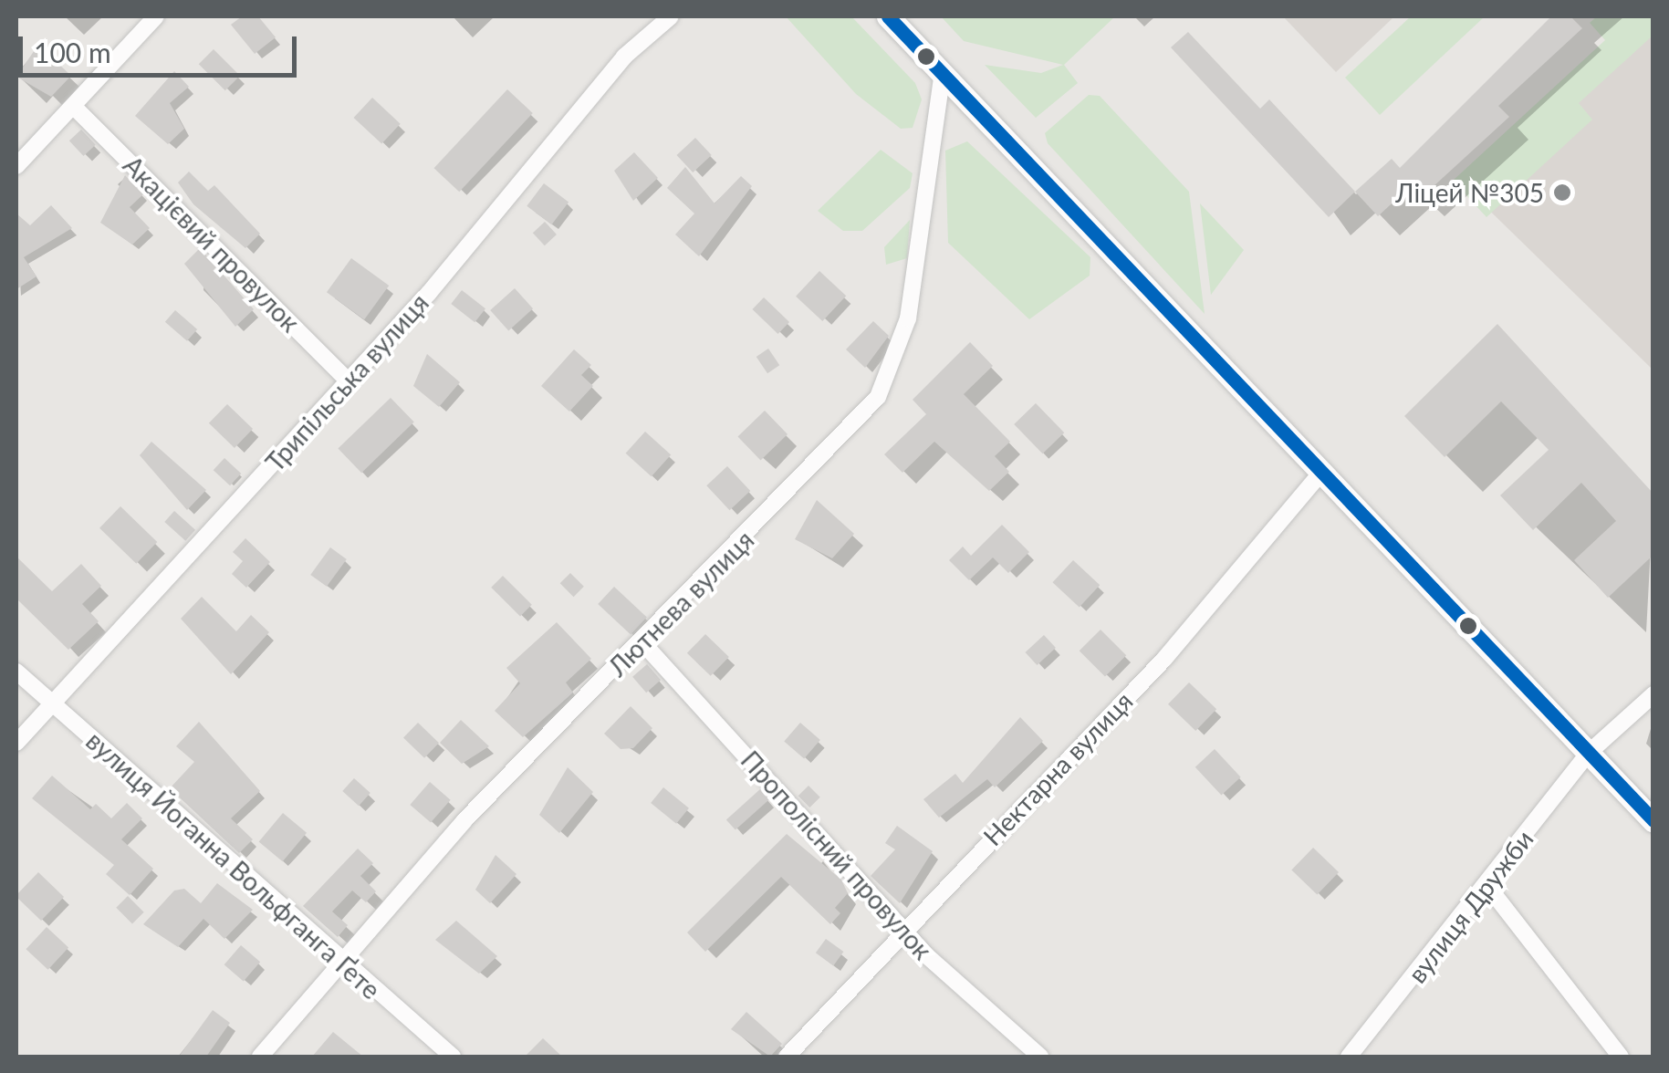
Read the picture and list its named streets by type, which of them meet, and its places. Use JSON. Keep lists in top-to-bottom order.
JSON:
{
  "streets": {
    "street": [
      "Акацієвий провулок",
      "Трипільська вулиця",
      "Лютнева вулиця",
      "Нектарна вулиця",
      "Прополісний провулок",
      "вулиця Йоганна Вольфганга Ґете",
      "вулиця Дружби"
    ]
  },
  "crossings": [
    ["Акацієвий провулок", "Трипільська вулиця"],
    ["Трипільська вулиця", "вулиця Йоганна Вольфганга Ґете"],
    ["Лютнева вулиця", "Прополісний провулок"],
    ["Лютнева вулиця", "вулиця Йоганна Вольфганга Ґете"],
    ["Нектарна вулиця", "Прополісний провулок"]
  ],
  "places": ["Ліцей №305"],
  "scale_bar": "100 m"
}
